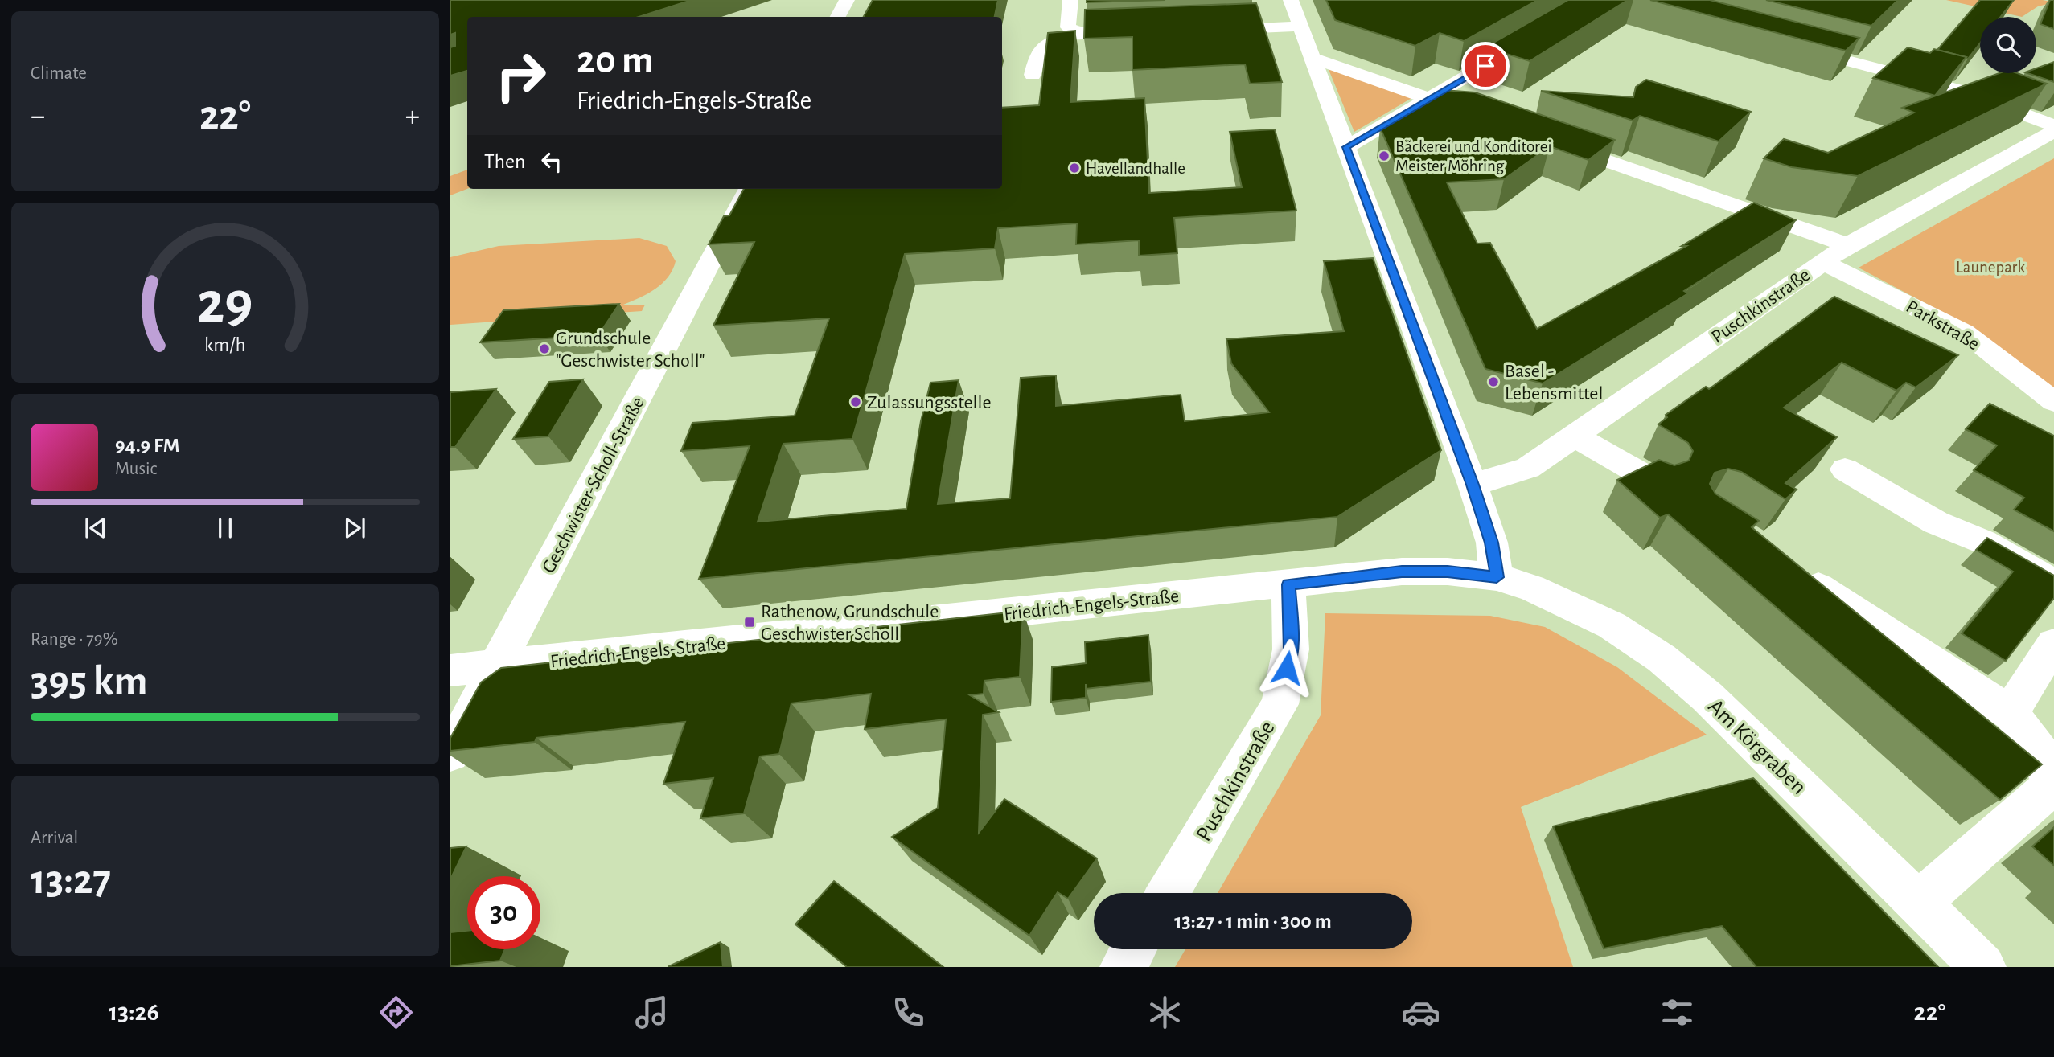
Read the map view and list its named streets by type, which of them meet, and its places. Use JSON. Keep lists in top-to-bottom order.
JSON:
{
  "streets": {
    "street": [
      "Puschkinstraße",
      "Parkstraße",
      "Geschwister-Scholl-Straße",
      "Friedrich-Engels-Straße",
      "Am Körgraben"
    ]
  },
  "crossings": [
    ["Puschkinstraße", "Parkstraße"],
    ["Puschkinstraße", "Friedrich-Engels-Straße"],
    ["Geschwister-Scholl-Straße", "Friedrich-Engels-Straße"],
    ["Friedrich-Engels-Straße", "Am Körgraben"]
  ],
  "parks": ["Launepark"],
  "places": {
    "other": [
      "Bäckerei und Konditorei Meister Möhring",
      "Havellandhalle",
      "Grundschule \"Geschwister Scholl\"",
      "Basel - Lebensmittel",
      "Zulassungsstelle"
    ],
    "transit": ["Rathenow, Grundschule Geschwister Scholl"]
  },
  "page": {
    "tile": [
      "Climate",
      ["Range · 79%", "395 km"],
      ["Arrival", "13:27"]
    ],
    "turn": ["20 m", "Friedrich-Engels-Straße"],
    "heat": ["−", "22°", "+"],
    "then": "Then",
    "song": ["94.9 FM", "Music"],
    "limit": "30",
    "trip": "13:27 · 1 min · 300 m",
    "tabs": ["13:26", "22°"],
    "gauge": ["29", "km/h"]
  }
}
